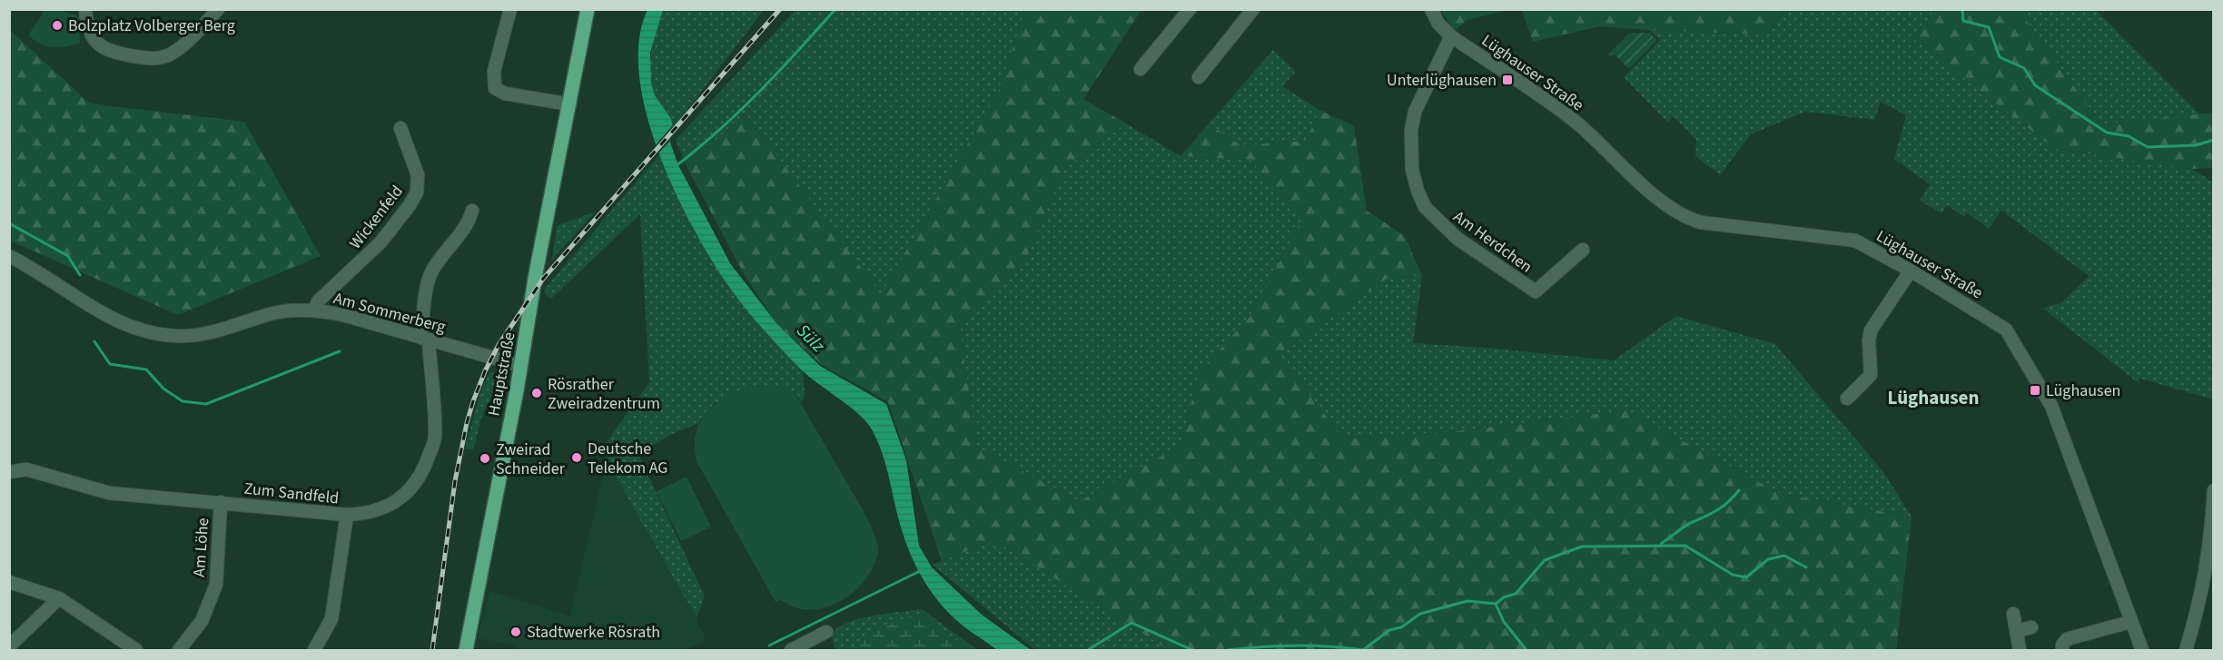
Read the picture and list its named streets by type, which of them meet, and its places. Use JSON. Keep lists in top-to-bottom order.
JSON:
{
  "streets": {
    "main road": ["Hauptstraße"],
    "street": [
      "Lüghauser Straße",
      "Wickenfeld",
      "Am Herdchen",
      "Am Sommerberg",
      "Zum Sandfeld",
      "Am Löhe"
    ]
  },
  "crossings": [
    ["Lüghauser Straße", "Am Herdchen"],
    ["Wickenfeld", "Am Sommerberg"],
    ["Am Sommerberg", "Hauptstraße"],
    ["Am Sommerberg", "Zum Sandfeld"],
    ["Zum Sandfeld", "Am Löhe"]
  ],
  "districts": ["Lüghausen"],
  "water": ["Sülz"],
  "places": {
    "other": [
      "Bolzplatz Volberger Berg",
      "Rösrather Zweiradzentrum",
      "Deutsche Telekom AG",
      "Zweirad Schneider",
      "Stadtwerke Rösrath"
    ],
    "transit": ["Unterlüghausen", "Lüghausen"]
  }
}
